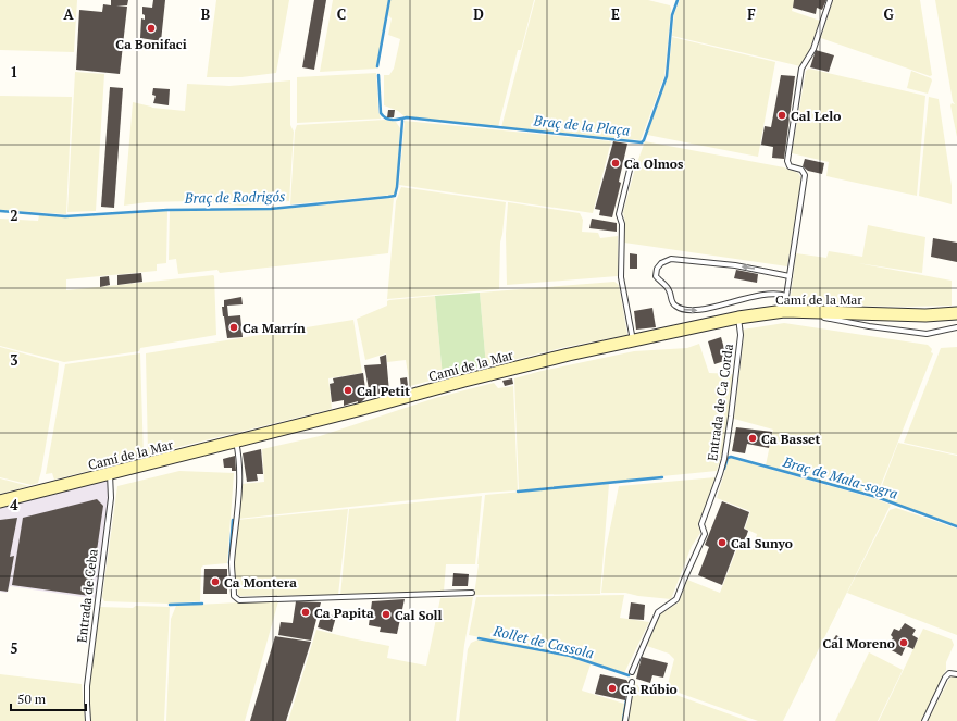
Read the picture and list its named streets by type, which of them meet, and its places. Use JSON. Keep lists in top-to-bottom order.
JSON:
{
  "streets": {
    "main road": ["Camí de la Mar"],
    "lane": ["Entrada de Ca Corda", "Entrada de Ceba"]
  },
  "crossings": [
    ["Camí de la Mar", "Entrada de Ca Corda"],
    ["Camí de la Mar", "Entrada de Ceba"]
  ],
  "water": [
    "Braç de la Plaça",
    "Braç de Rodrigós",
    "Braç de Mala-sogra",
    "Rollet de Cassola"
  ],
  "places": [
    "Ca Bonifaci",
    "Cal Lelo",
    "Ca Olmos",
    "Ca Marrín",
    "Cal Petit",
    "Ca Basset",
    "Cal Sunyo",
    "Ca Montera",
    "Ca Papita",
    "Cal Soll",
    "Cal Moreno",
    "Ca Rúbio"
  ],
  "scale_bar": "50 m",
  "grid": {
    "columns": [
      "A",
      "B",
      "C",
      "D",
      "E",
      "F",
      "G"
    ],
    "rows": [
      "1",
      "2",
      "3",
      "4",
      "5"
    ]
  }
}
